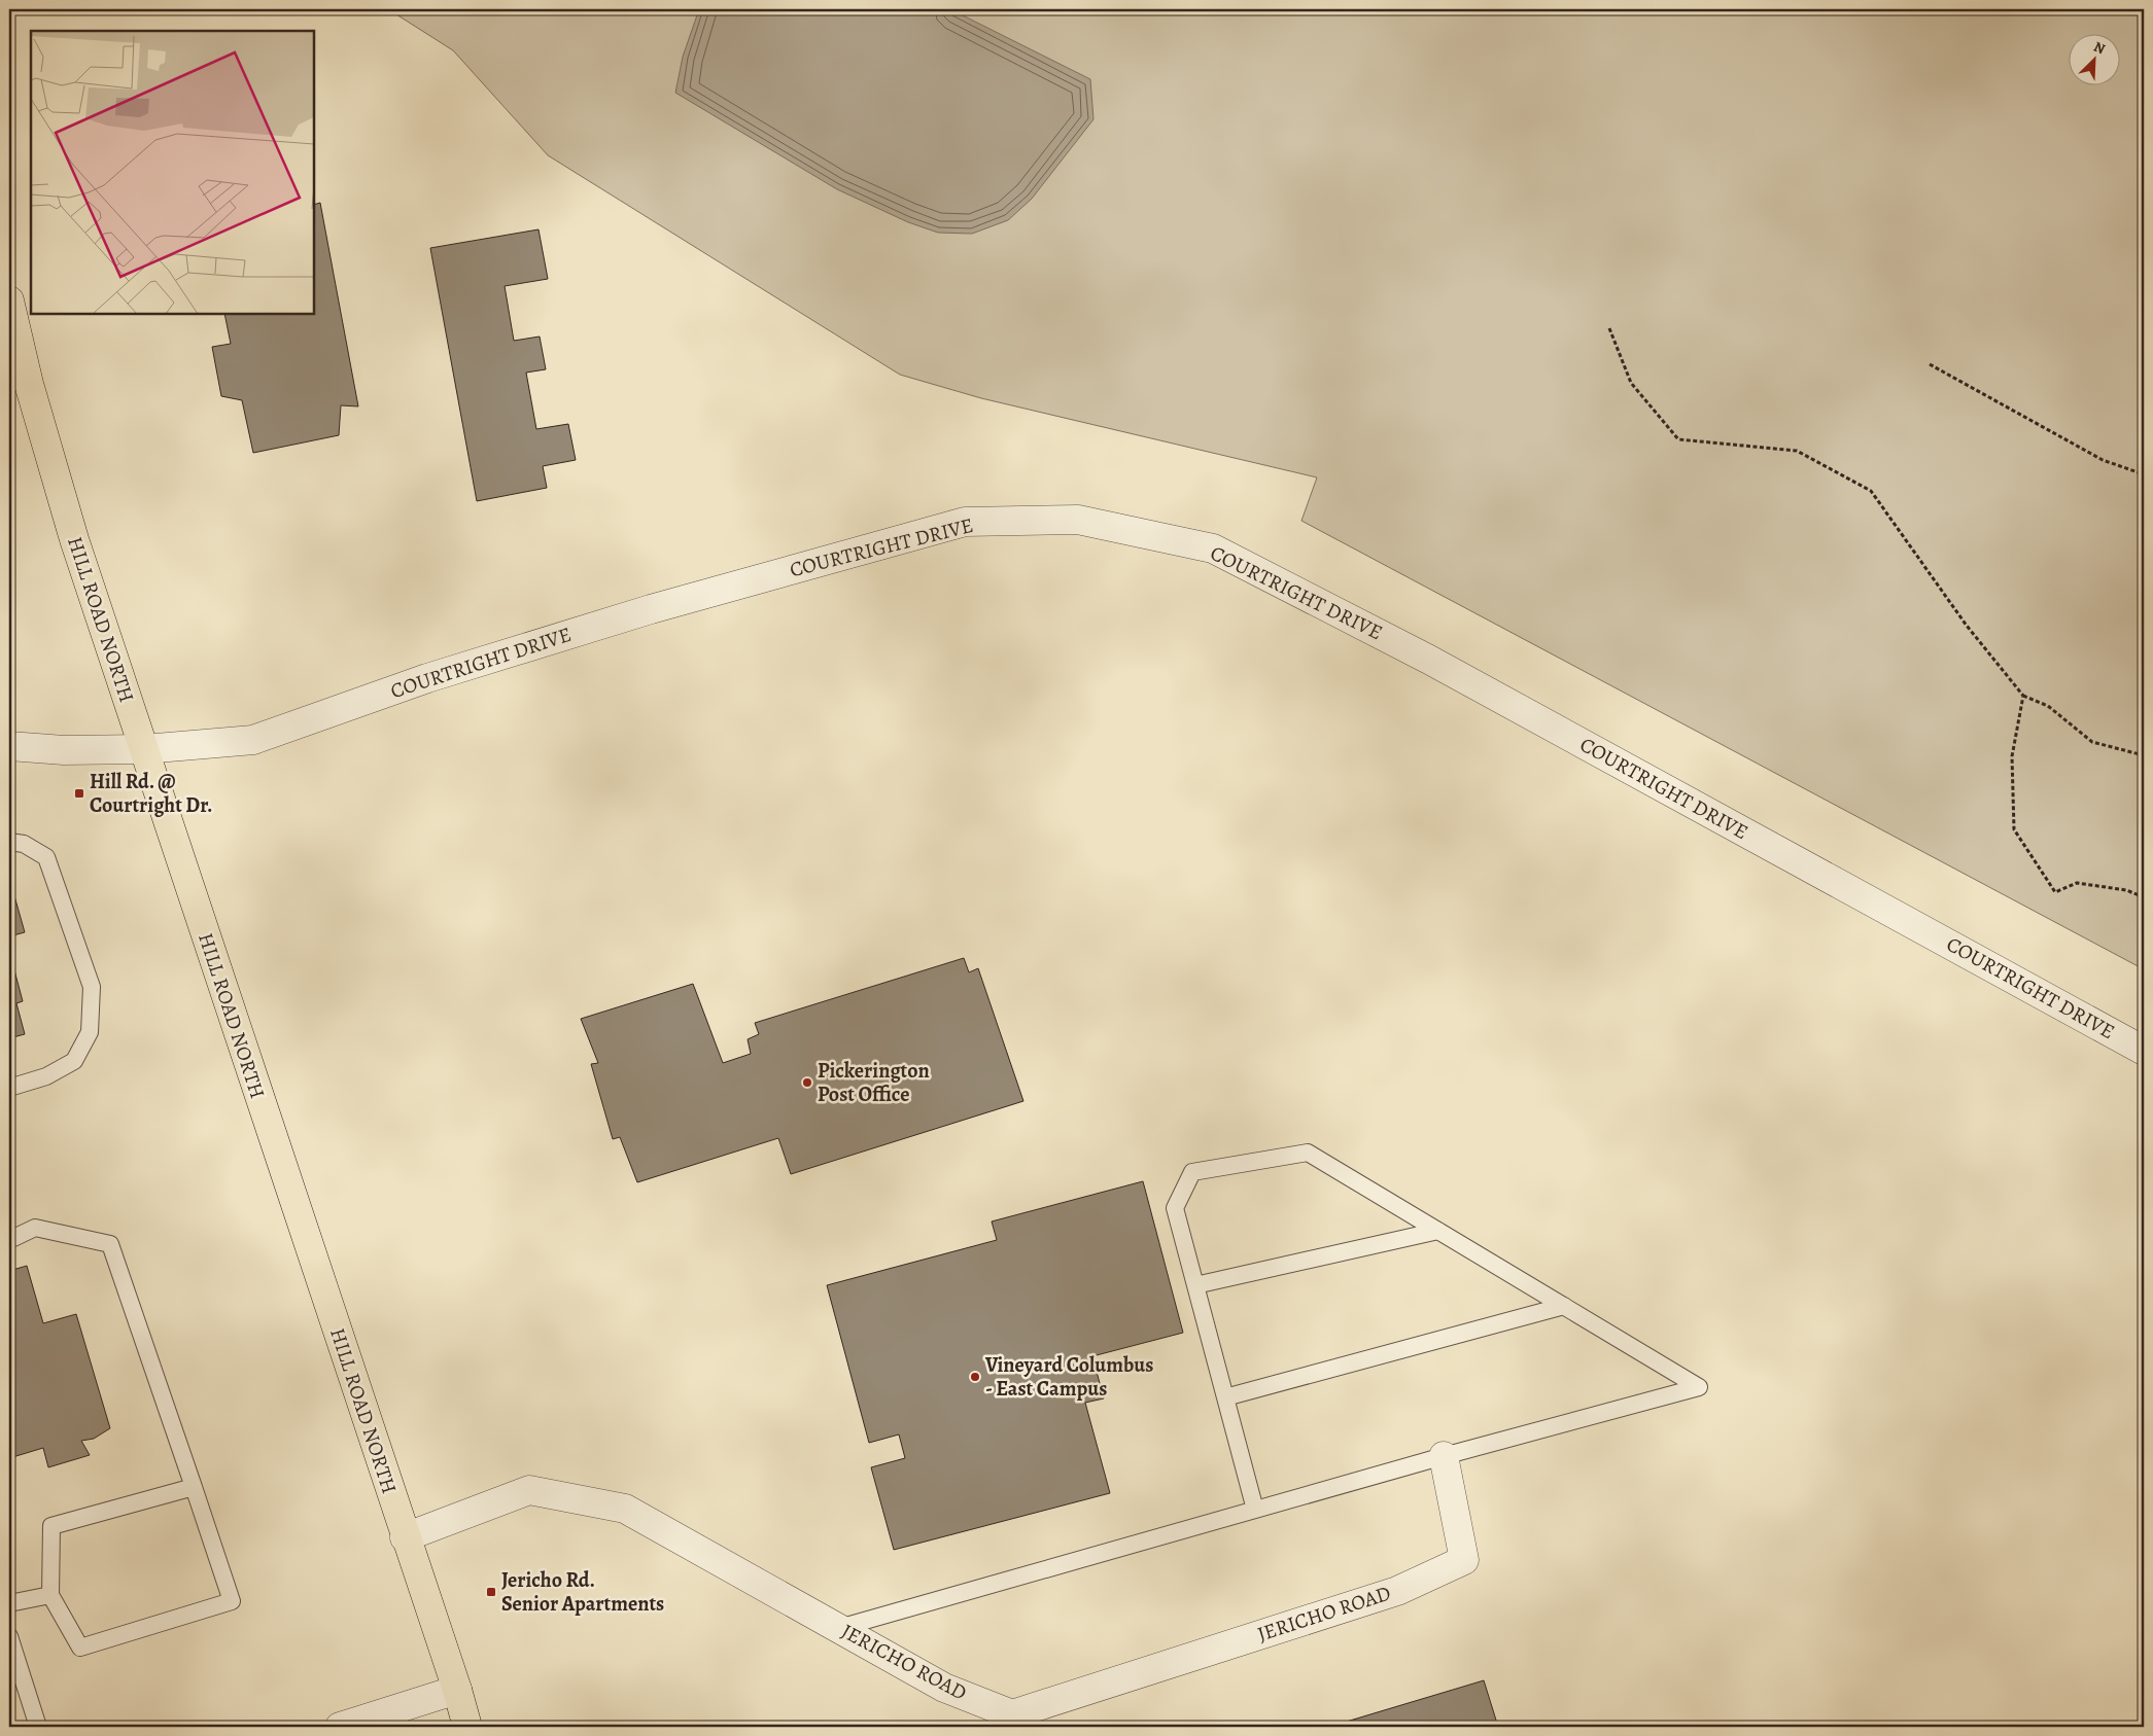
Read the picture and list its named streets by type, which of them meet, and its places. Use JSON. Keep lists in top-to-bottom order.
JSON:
{
  "streets": {
    "main road": ["HILL ROAD NORTH"],
    "street": ["COURTRIGHT DRIVE", "JERICHO ROAD"]
  },
  "crossings": [
    ["COURTRIGHT DRIVE", "HILL ROAD NORTH"],
    ["HILL ROAD NORTH", "JERICHO ROAD"]
  ],
  "places": {
    "transit": ["Hill Rd. @ Courtright Dr.", "Jericho Rd. Senior Apartments"],
    "other": ["Pickerington Post Office", "Vineyard Columbus - East Campus"]
  },
  "north": "top right"
}
